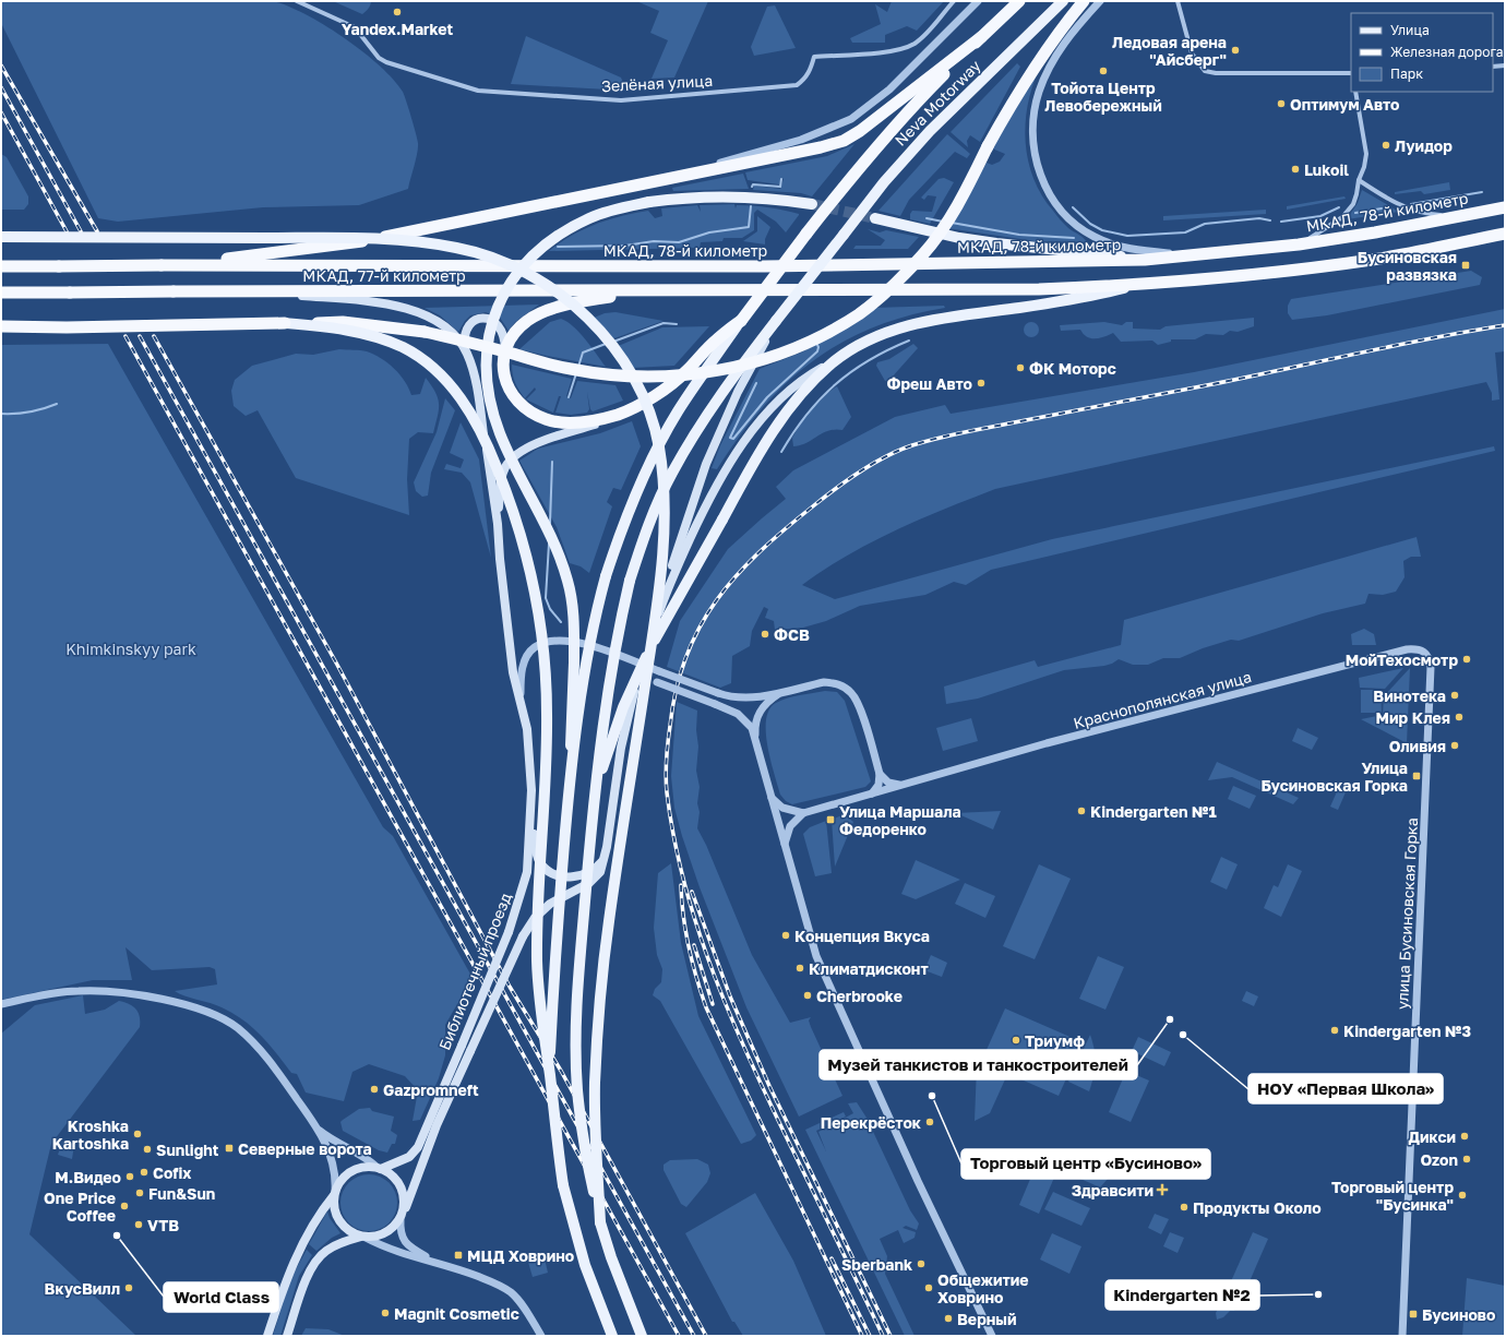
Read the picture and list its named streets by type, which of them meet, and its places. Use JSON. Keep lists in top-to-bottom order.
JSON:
{
  "streets": {
    "highway": ["Neva Motorway", "МКАД, 78-й километр", "МКАД, 77-й километр"],
    "main road": ["Библиотечный проезд"],
    "street": ["Зелёная улица", "Краснополянская улица", "улица Бусиновская Горка"]
  },
  "crossings": [
    ["МКАД, 78-й километр", "МКАД, 77-й километр"],
    ["Краснополянская улица", "улица Бусиновская Горка"]
  ],
  "parks": ["Khimkinskyy park"],
  "places": {
    "other": [
      "Yandex.Market",
      "Ледовая арена \"Айсберг\"",
      "Тойота Центр Левобережный",
      "Оптимум Авто",
      "Луидор",
      "Lukoil",
      "ФК Моторс",
      "Фреш Авто",
      "ФСВ",
      "МойТехосмотр",
      "Винотека",
      "Мир Клея",
      "Оливия",
      "Kindergarten №1",
      "Концепция Вкуса",
      "Климатдисконт",
      "Cherbrooke",
      "Музей танкистов и танкостроителей",
      "Kindergarten №3",
      "НОУ «Первая Школа»",
      "Триумф",
      "Gazpromneft",
      "Торговый центр «Бусиново»",
      "Перекрёсток",
      "Kroshka Kartoshka",
      "Дикси",
      "Sunlight",
      "Ozon",
      "Cofix",
      "М.Видео",
      "Fun&Sun",
      "Торговый центр \"Бусинка\"",
      "One Price Coffee",
      "Продукты Около",
      "VTB",
      "World Class",
      "Sberbank",
      "ВкусВилл",
      "Общежитие Ховрино",
      "Kindergarten №2",
      "Magnit Cosmetic",
      "Верный"
    ],
    "transit": [
      "Бусиновская развязка",
      "Улица Бусиновская Горка",
      "Улица Маршала Федоренко",
      "Северные ворота",
      "МЦД Ховрино",
      "Бусиново"
    ],
    "health": ["Здравсити"]
  },
  "legend": ["Улица", "Железная дорога", "Парк"]
}
